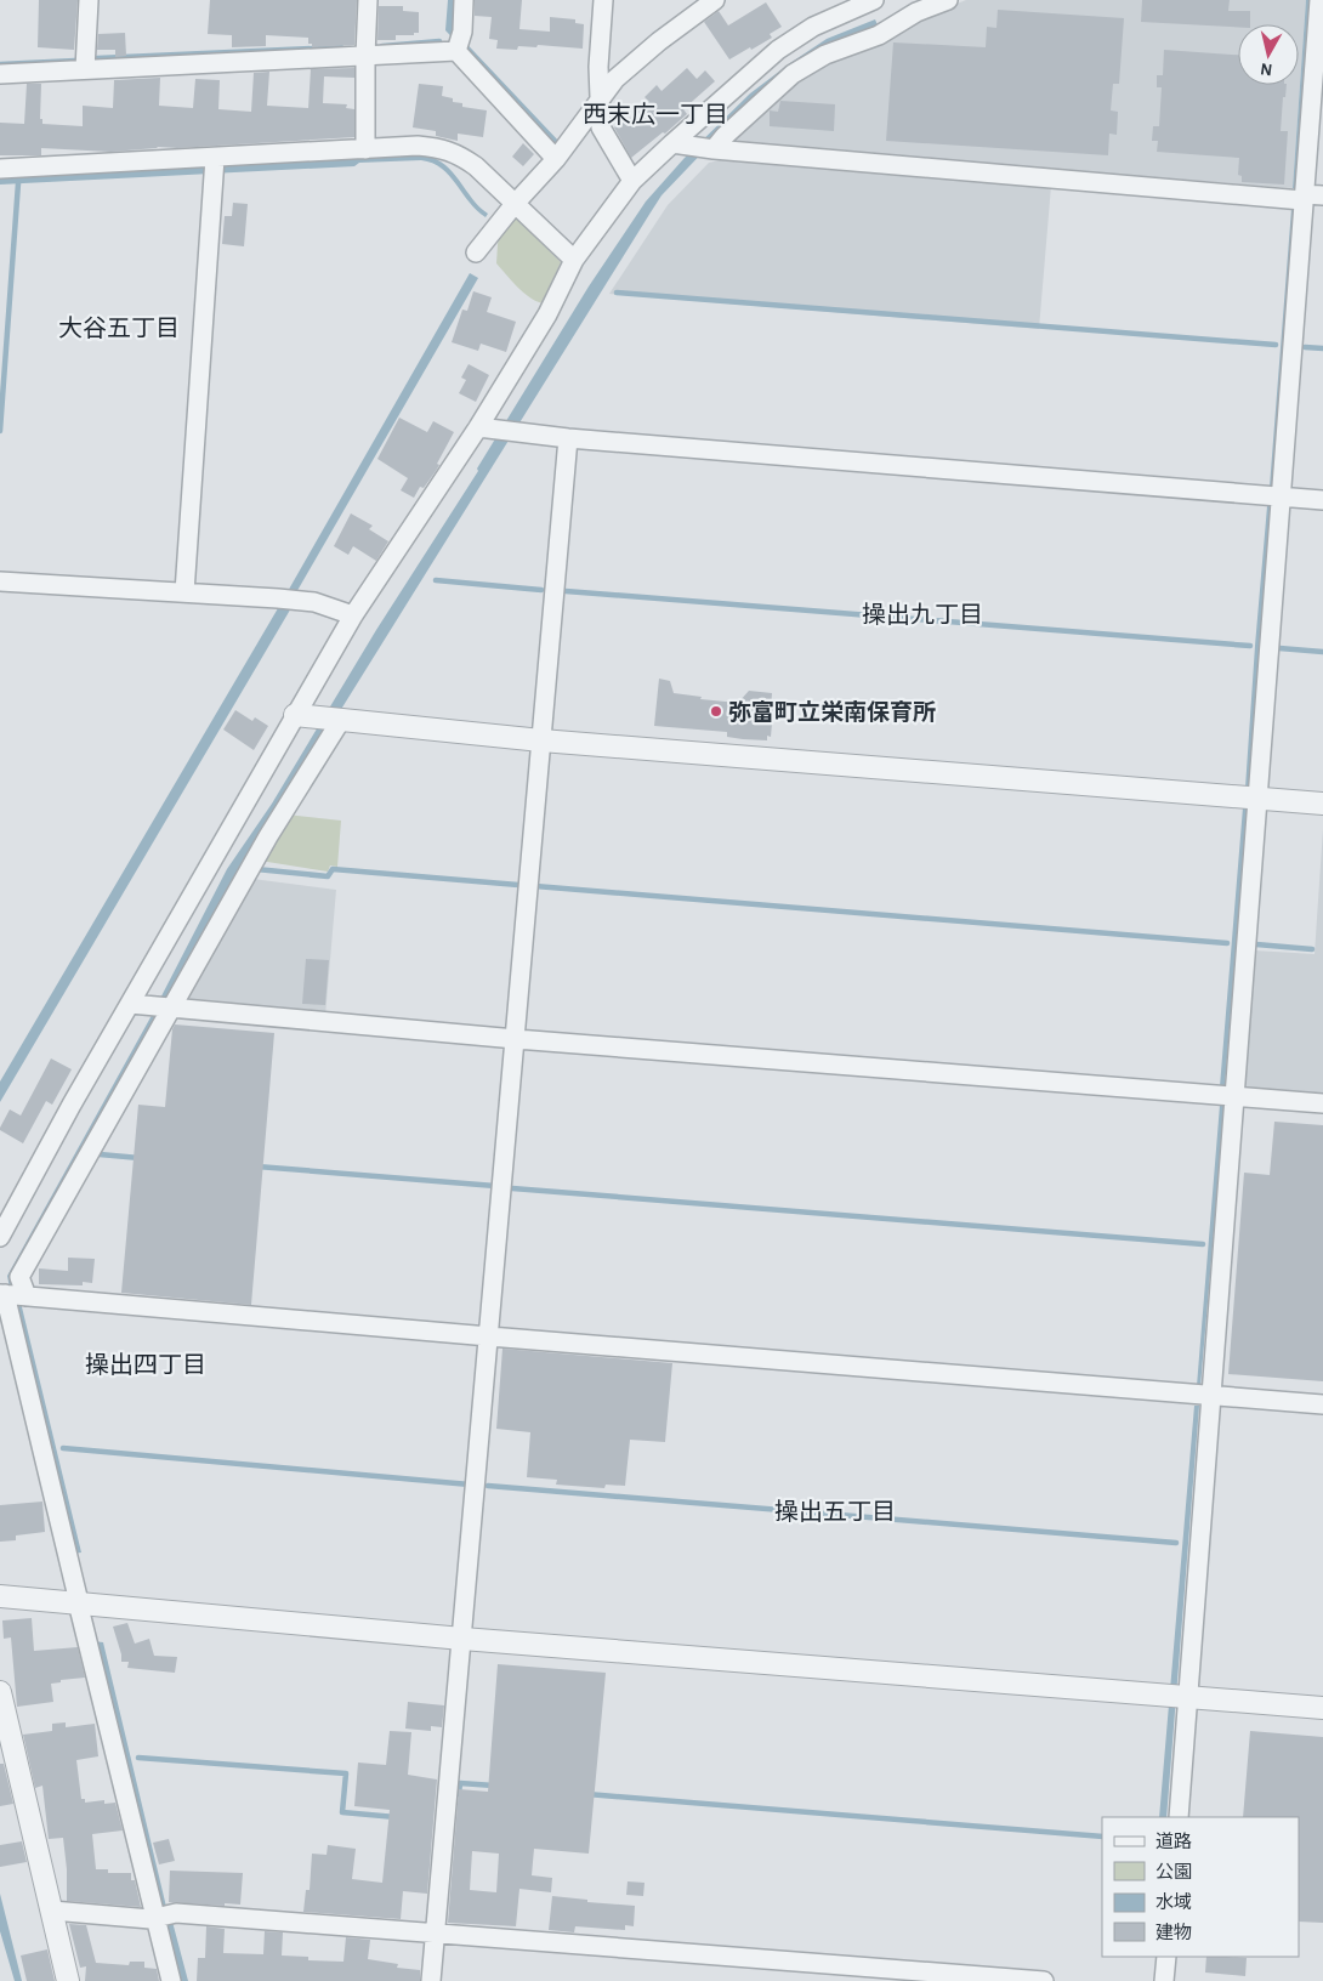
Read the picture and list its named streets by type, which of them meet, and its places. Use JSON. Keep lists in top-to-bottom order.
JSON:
{
  "districts": [
    "西末広一丁目",
    "大谷五丁目",
    "操出九丁目",
    "操出四丁目",
    "操出五丁目"
  ],
  "places": ["弥富町立栄南保育所"],
  "legend": [
    "道路",
    "公園",
    "水域",
    "建物"
  ],
  "north": "bottom"
}
